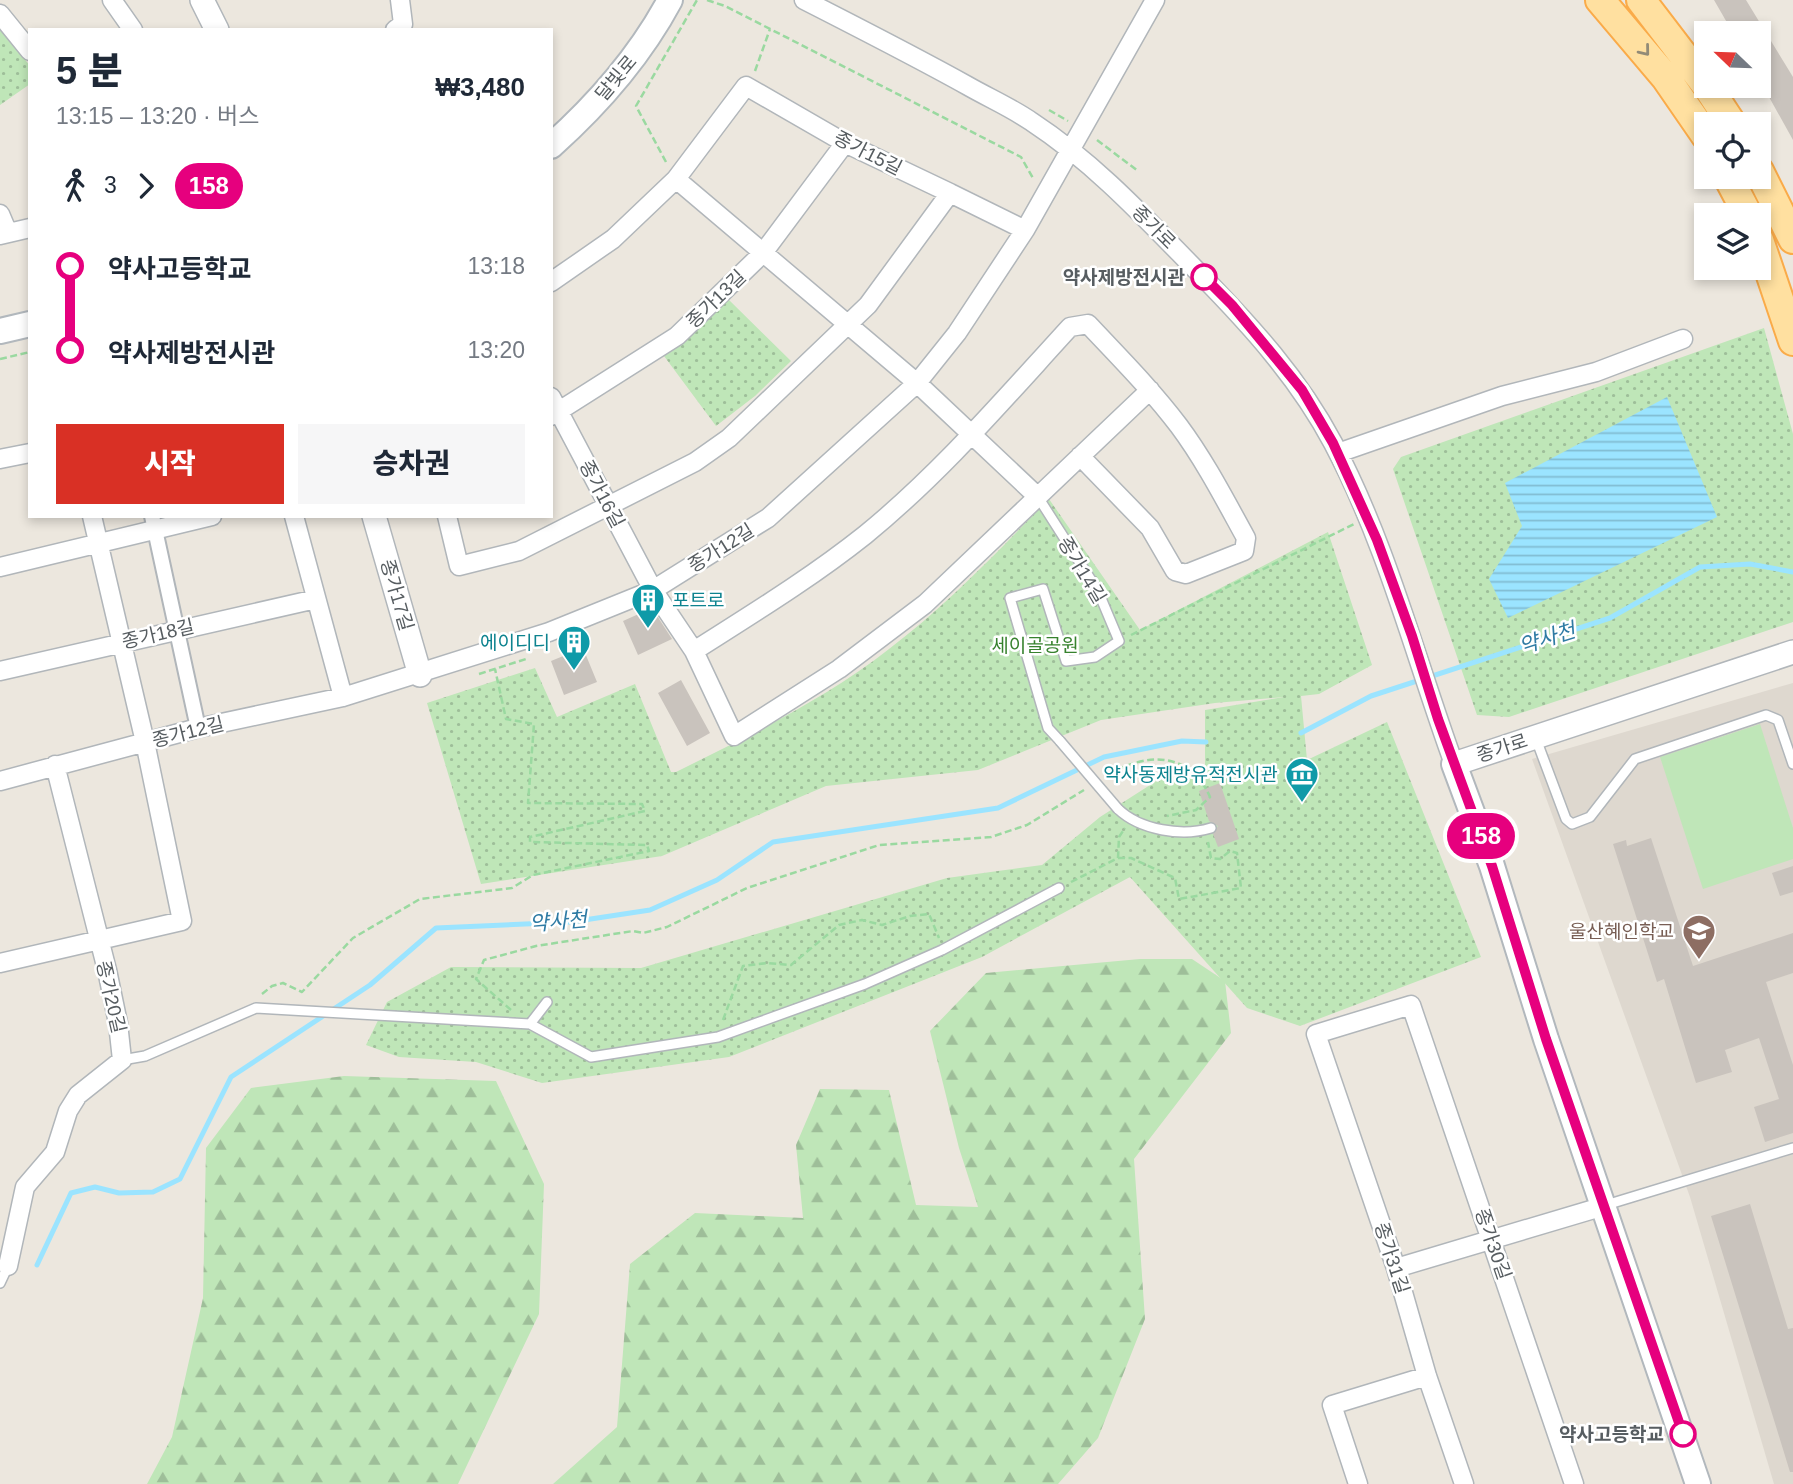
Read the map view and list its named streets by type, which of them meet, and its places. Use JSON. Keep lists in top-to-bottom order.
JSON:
{
  "streets": {
    "main road": ["달빛로", "종가로"],
    "street": [
      "종가15길",
      "종가13길",
      "종가16길",
      "종가12길",
      "종가17길",
      "종가18길",
      "종가20길",
      "종가30길",
      "종가31길"
    ],
    "lane": ["종가14길"]
  },
  "crossings": [
    ["종가15길", "종가13길"],
    ["종가15길", "종가12길"],
    ["종가로", "종가12길"],
    ["종가13길", "종가16길"],
    ["종가16길", "종가12길"],
    ["종가12길", "종가17길"],
    ["종가12길", "종가20길"],
    ["종가30길", "종가31길"]
  ],
  "water": ["약사천"],
  "parks": ["세이골공원"],
  "places": {
    "other": ["약사제방전시관", "약사고등학교"],
    "building": ["포트로", "에이디디"],
    "museum": ["약사동제방유적전시관"],
    "school or university": ["울산혜인학교"]
  },
  "lines": ["bus line 158"],
  "north": "top left",
  "page": {
    "on_map": "158",
    "heading": ["5 분", "13:15 – 13:20 · 버스", "₩3,480"],
    "legs": ["3", "158"],
    "list": [
      {
        "name": "약사고등학교",
        "value": "13:18"
      },
      {
        "name": "약사제방전시관",
        "value": "13:20"
      }
    ],
    "buttons": ["시작", "승차권"]
  }
}
